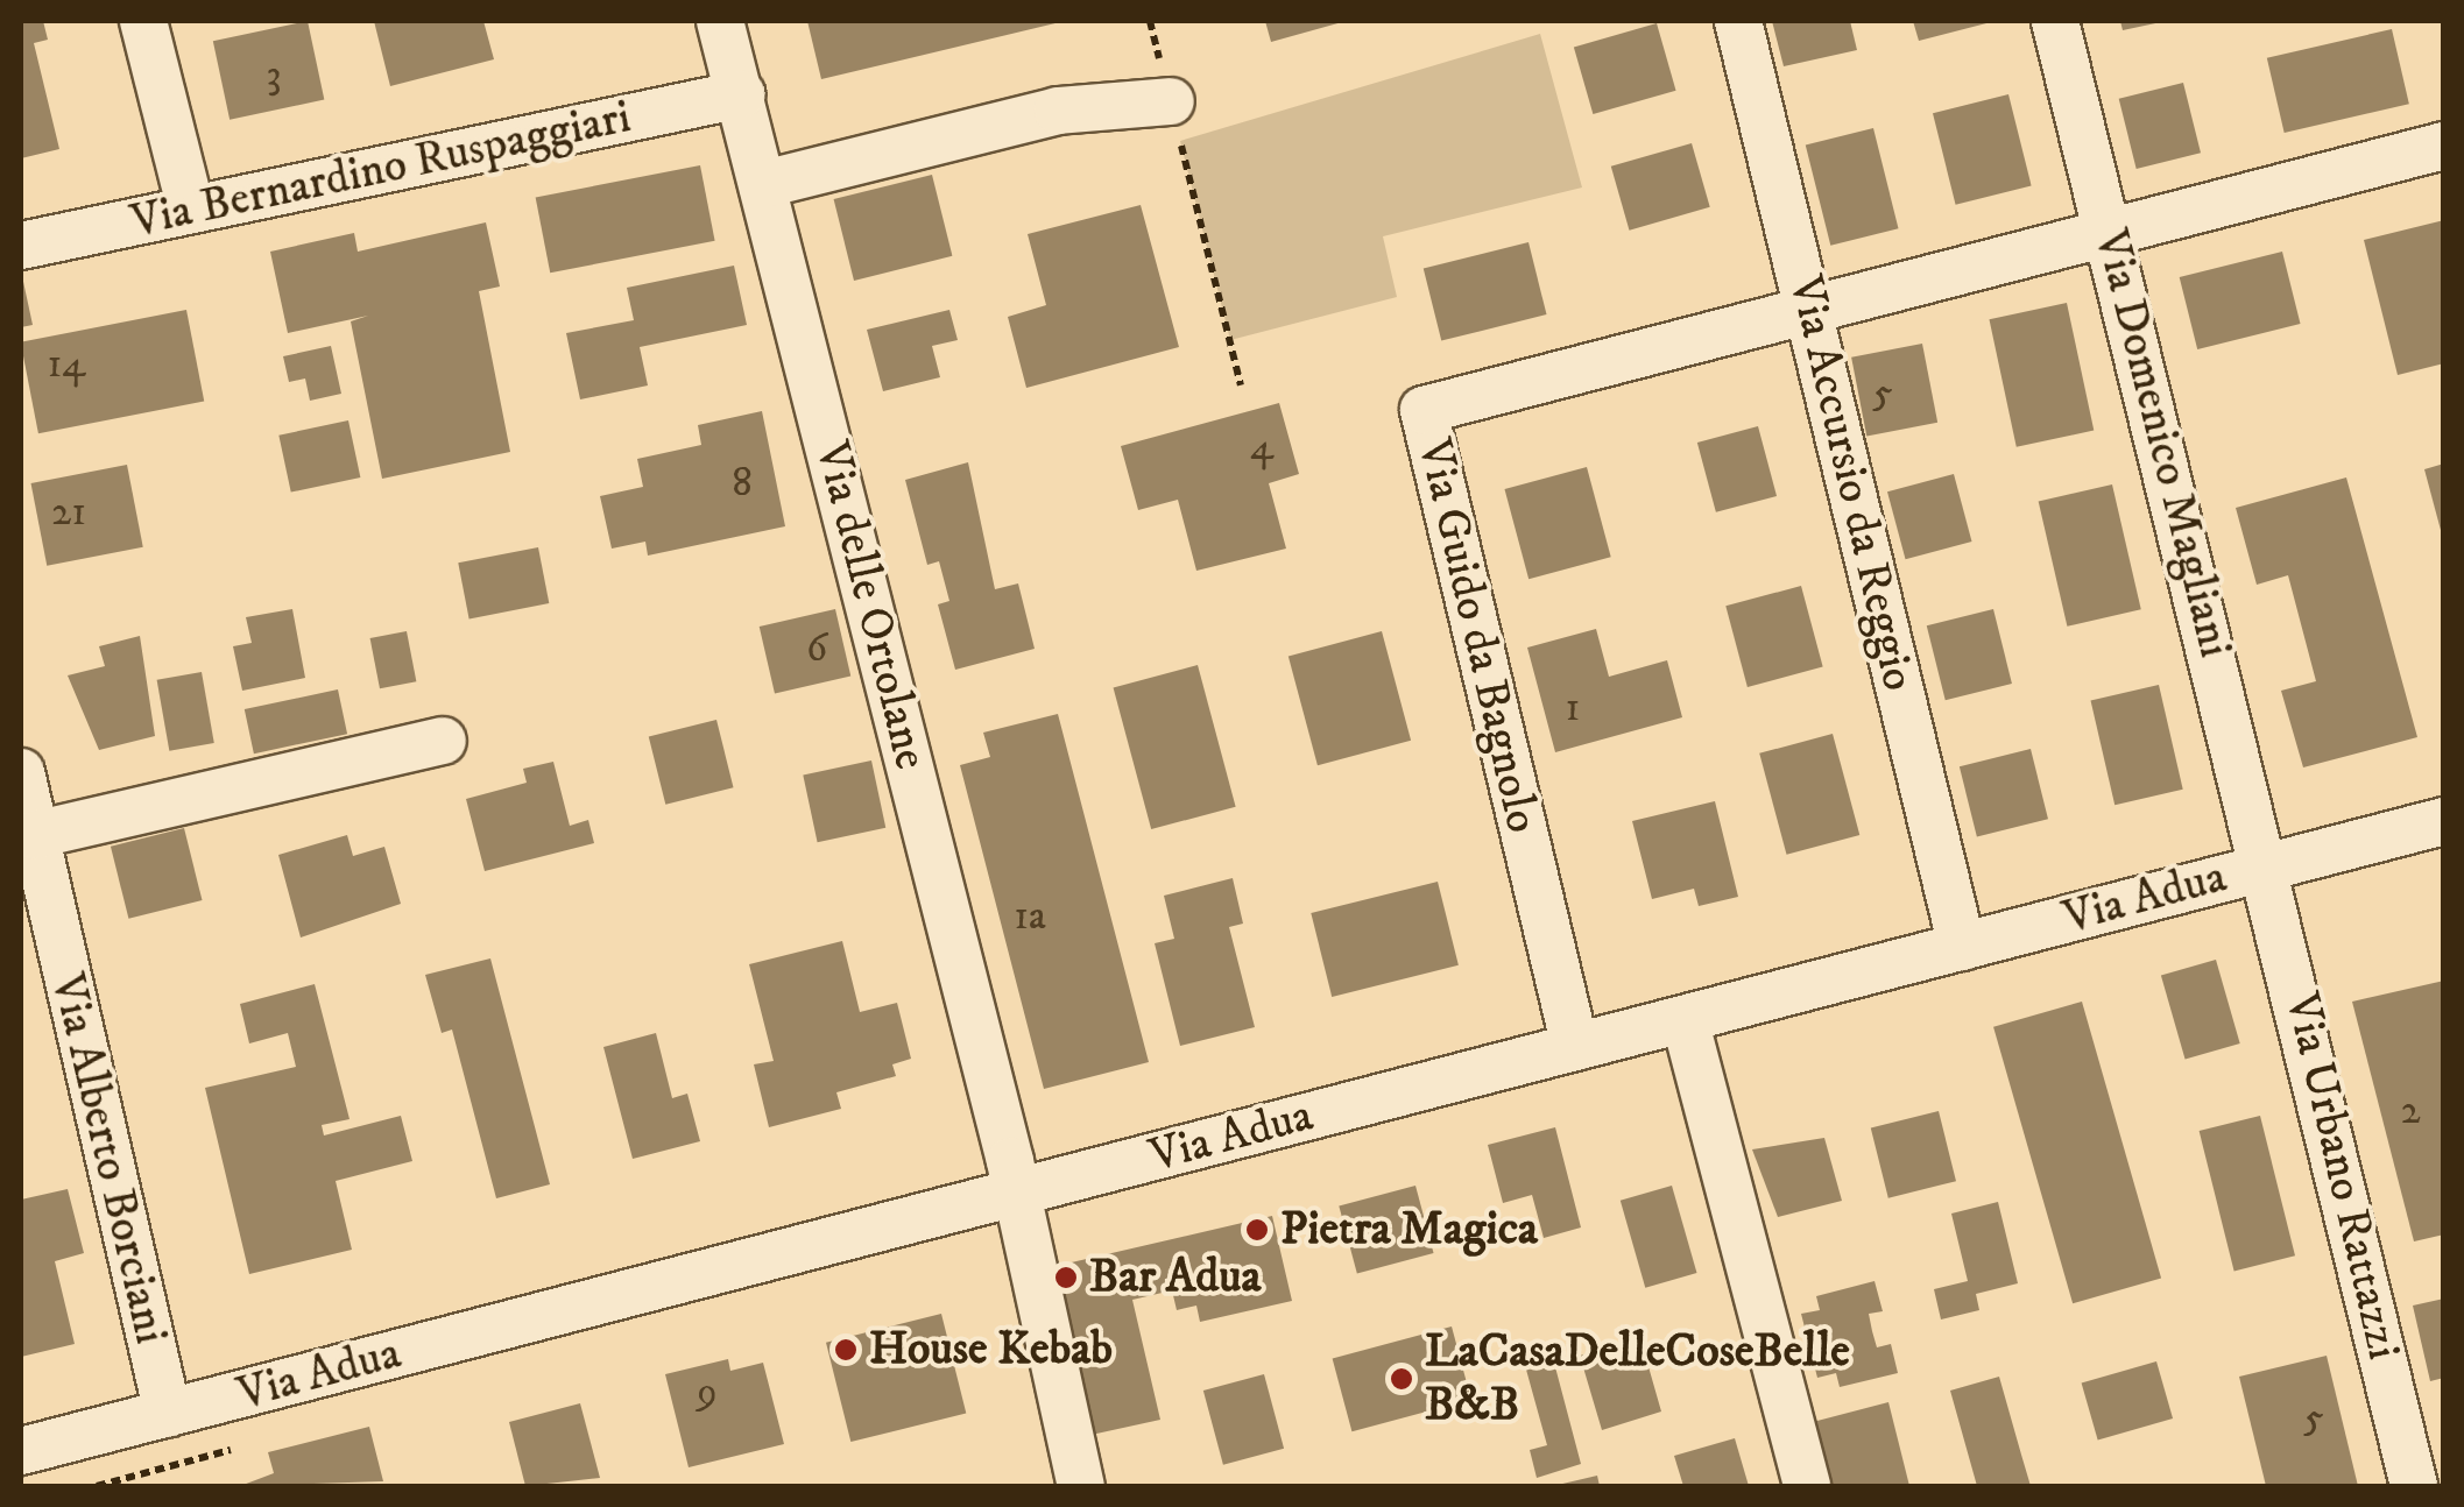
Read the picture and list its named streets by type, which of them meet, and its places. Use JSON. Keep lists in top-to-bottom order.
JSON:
{
  "streets": {
    "street": [
      "Via Bernardino Ruspaggiari",
      "Via Domenico Magliani",
      "Via Accursio da Reggio",
      "Via delle Ortolane",
      "Via Guido da Bagnolo",
      "Via Adua",
      "Via Alberto Borciani",
      "Via Urbano Rattazzi"
    ]
  },
  "crossings": [
    ["Via Bernardino Ruspaggiari", "Via delle Ortolane"],
    ["Via Domenico Magliani", "Via Adua"],
    ["Via Domenico Magliani", "Via Urbano Rattazzi"],
    ["Via Accursio da Reggio", "Via Guido da Bagnolo"],
    ["Via Accursio da Reggio", "Via Adua"],
    ["Via delle Ortolane", "Via Adua"],
    ["Via Guido da Bagnolo", "Via Adua"],
    ["Via Adua", "Via Alberto Borciani"],
    ["Via Adua", "Via Urbano Rattazzi"]
  ],
  "places": [
    "Pietra Magica",
    "Bar Adua",
    "House Kebab",
    "LaCasaDelleCoseBelle B&B"
  ],
  "house_numbers": [
    "3",
    "14",
    "5",
    "4",
    "8",
    "21",
    "6",
    "1",
    "1a",
    "2",
    "9",
    "5"
  ]
}
